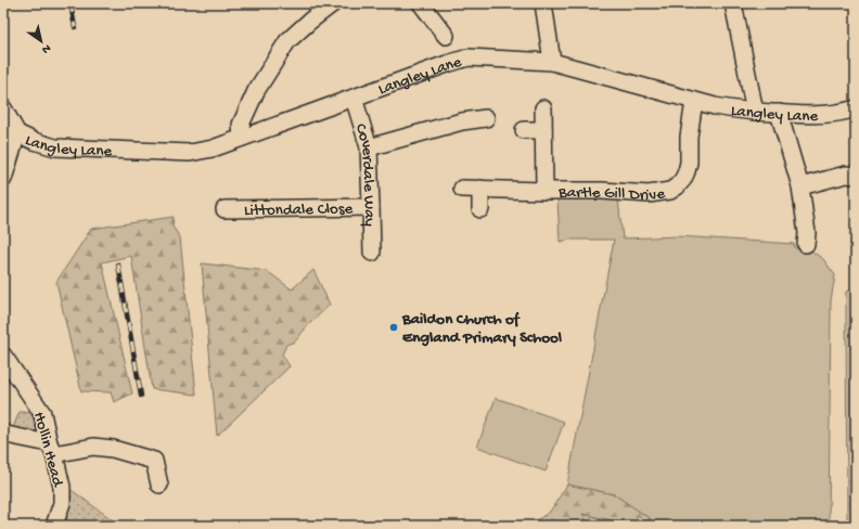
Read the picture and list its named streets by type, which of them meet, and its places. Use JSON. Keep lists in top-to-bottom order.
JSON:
{
  "streets": {
    "street": [
      "Langley Lane",
      "Coverdale Way",
      "Bartle Gill Drive",
      "Littondale Close",
      "Hollin Head"
    ]
  },
  "crossings": [
    ["Langley Lane", "Coverdale Way"],
    ["Langley Lane", "Bartle Gill Drive"],
    ["Coverdale Way", "Littondale Close"]
  ],
  "places": ["Baildon Church of England Primary School"],
  "north": "bottom right"
}
